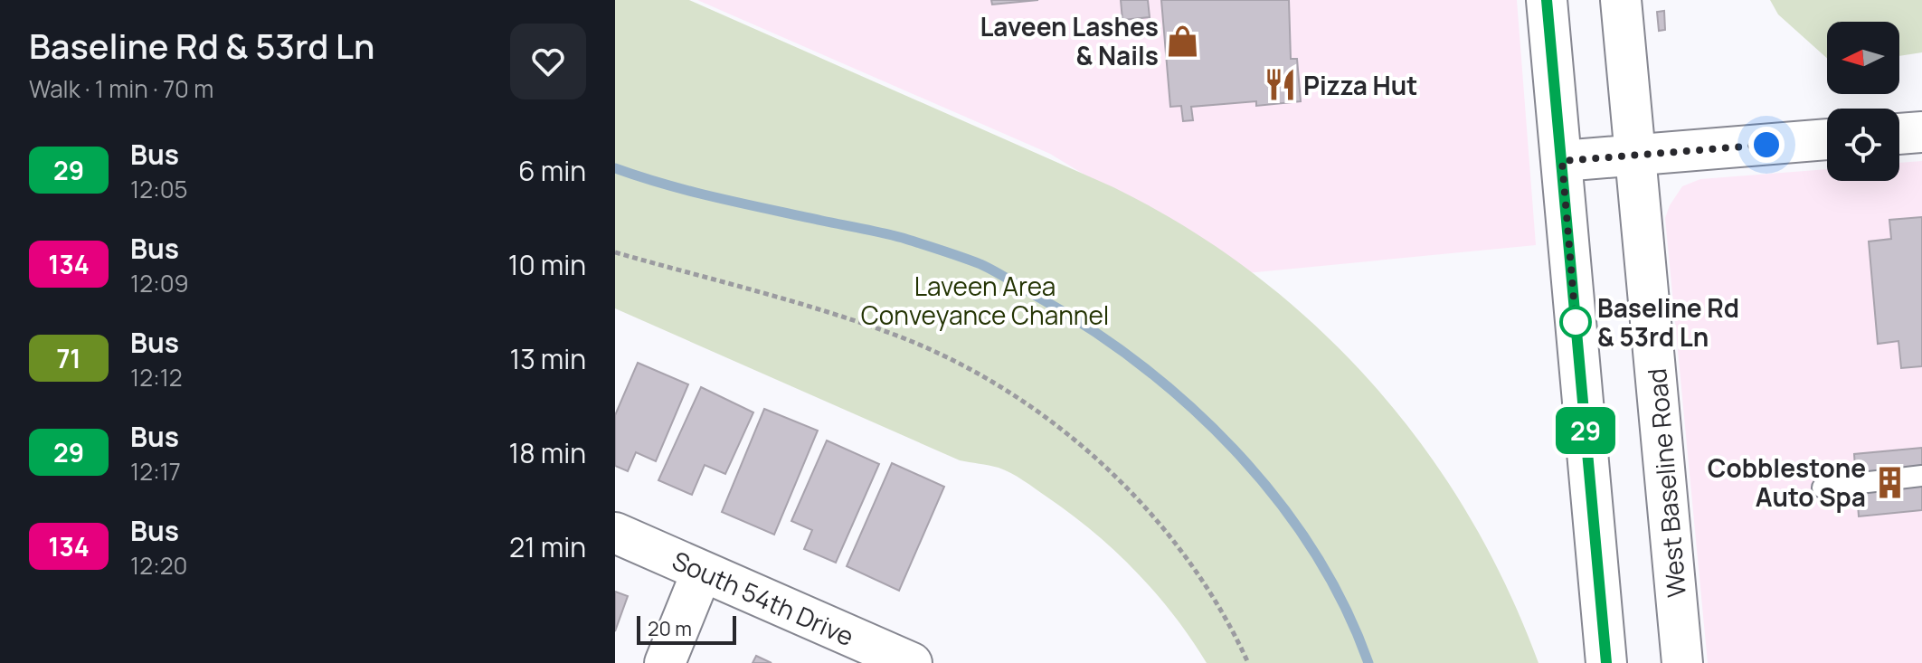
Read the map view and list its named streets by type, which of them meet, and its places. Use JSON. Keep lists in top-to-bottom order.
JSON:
{
  "streets": {
    "main road": ["West Baseline Road", "South 54th Drive"]
  },
  "parks": ["Laveen Area Conveyance Channel"],
  "places": {
    "shop": ["Laveen Lashes & Nails"],
    "restaurant": ["Pizza Hut"],
    "other": ["Baseline Rd & 53rd Ln"],
    "building": ["Cobblestone Auto Spa"]
  },
  "lines": ["bus line 29"],
  "scale_bar": "20 m",
  "north": "left",
  "page": {
    "heading": ["Baseline Rd & 53rd Ln", "Walk · 1 min · 70 m"],
    "on_map": "29",
    "list": [
      {
        "mark": "29",
        "name": "Bus",
        "note": "12:05",
        "value": "6 min"
      },
      {
        "mark": "134",
        "name": "Bus",
        "note": "12:09",
        "value": "10 min"
      },
      {
        "mark": "71",
        "name": "Bus",
        "note": "12:12",
        "value": "13 min"
      },
      {
        "mark": "29",
        "name": "Bus",
        "note": "12:17",
        "value": "18 min"
      },
      {
        "mark": "134",
        "name": "Bus",
        "note": "12:20",
        "value": "21 min"
      }
    ],
    "scale": "20 m"
  }
}
